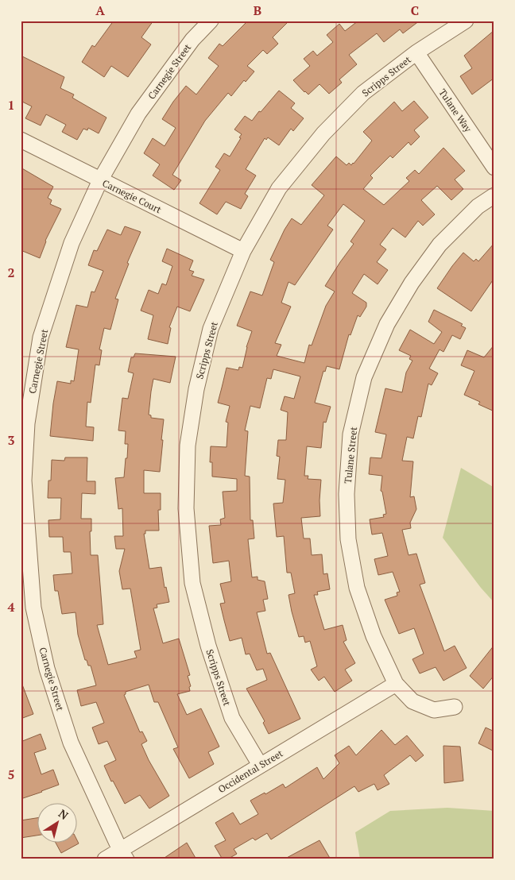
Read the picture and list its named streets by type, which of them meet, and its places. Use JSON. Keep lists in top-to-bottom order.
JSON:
{
  "streets": {
    "street": [
      "Carnegie Street",
      "Scripps Street",
      "Tulane Way",
      "Carnegie Court",
      "Tulane Street",
      "Occidental Street"
    ]
  },
  "crossings": [
    ["Carnegie Street", "Carnegie Court"],
    ["Carnegie Street", "Occidental Street"],
    ["Scripps Street", "Tulane Way"],
    ["Scripps Street", "Carnegie Court"],
    ["Scripps Street", "Occidental Street"],
    ["Tulane Street", "Occidental Street"]
  ],
  "north": "top right",
  "grid": {
    "columns": ["A", "B", "C"],
    "rows": [
      "1",
      "2",
      "3",
      "4",
      "5"
    ]
  }
}
